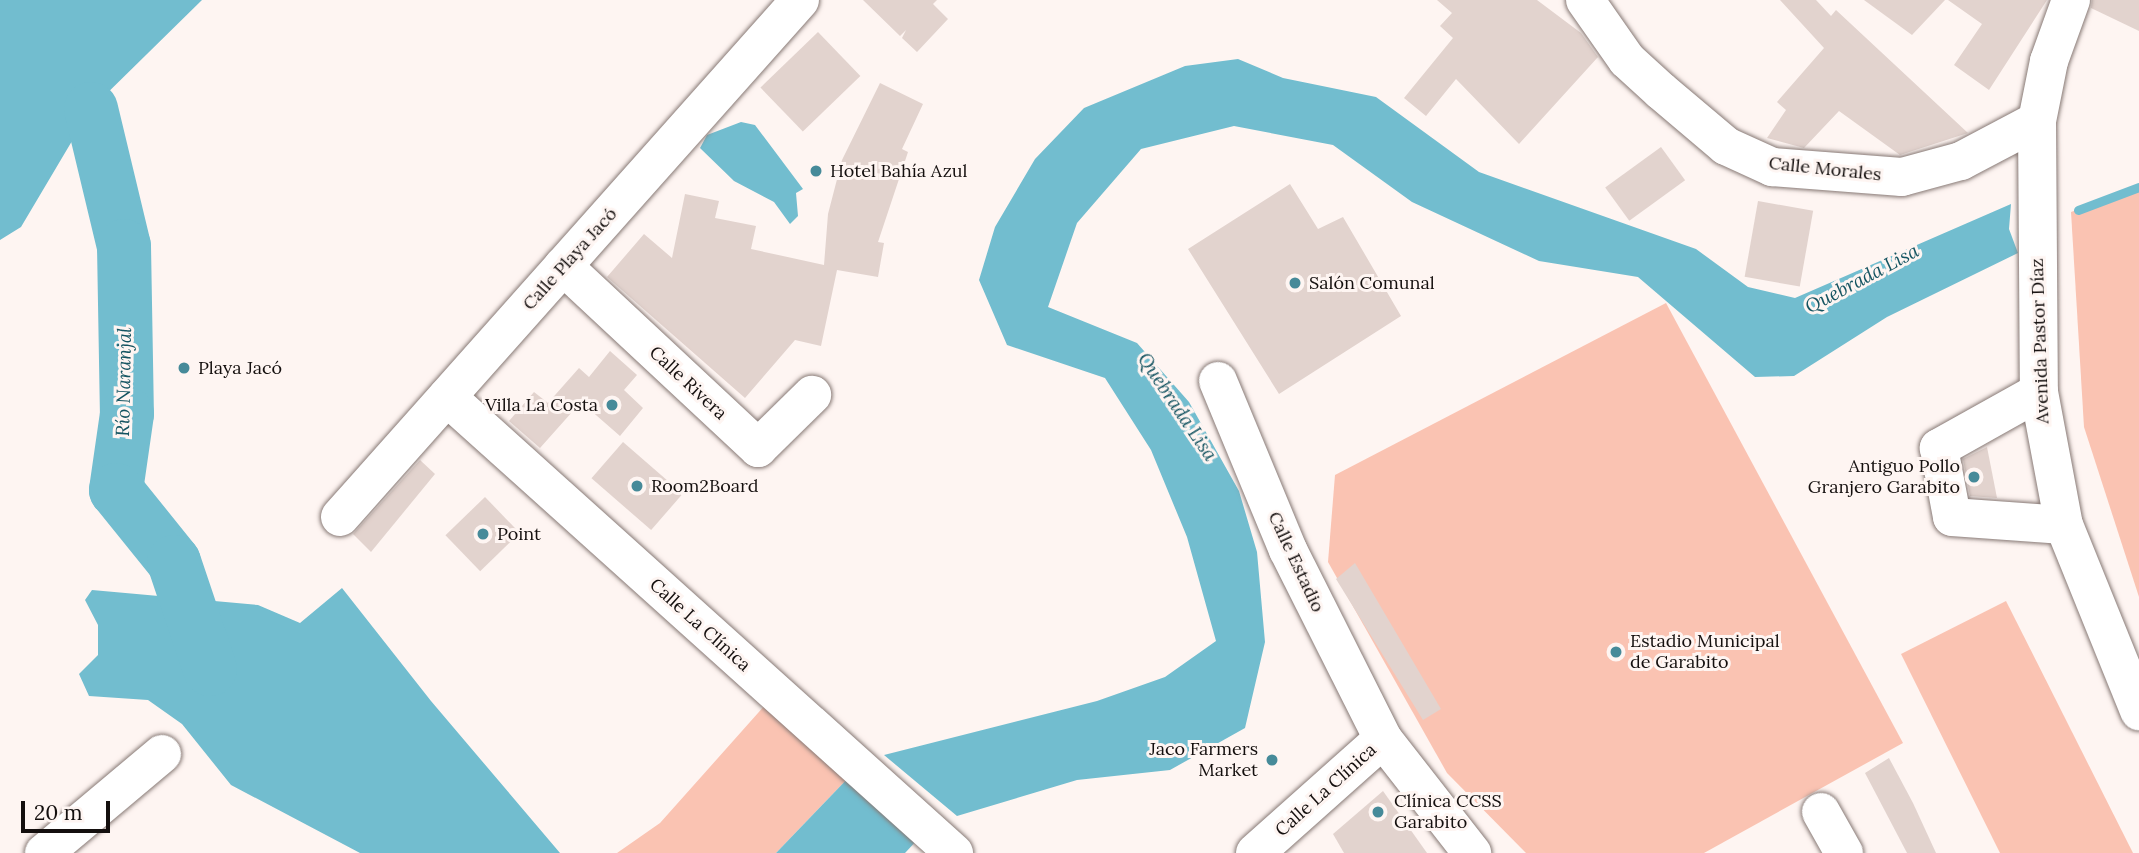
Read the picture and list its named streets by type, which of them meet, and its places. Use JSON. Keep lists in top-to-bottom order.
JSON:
{
  "streets": {
    "street": [
      "Calle Morales",
      "Calle Playa Jacó",
      "Avenida Pastor Díaz",
      "Calle Rivera",
      "Calle Estadio",
      "Calle La Clínica"
    ]
  },
  "crossings": [
    ["Calle Morales", "Avenida Pastor Díaz"],
    ["Calle Playa Jacó", "Calle Rivera"],
    ["Calle Playa Jacó", "Calle La Clínica"],
    ["Calle Estadio", "Calle La Clínica"]
  ],
  "water": ["Quebrada Lisa", "Río Naranjal"],
  "places": [
    "Hotel Bahía Azul",
    "Salón Comunal",
    "Playa Jacó",
    "Villa La Costa",
    "Antiguo Pollo Granjero Garabito",
    "Room2Board",
    "Point",
    "Estadio Municipal de Garabito",
    "Jaco Farmers Market",
    "Clínica CCSS Garabito"
  ],
  "scale_bar": "20 m"
}
